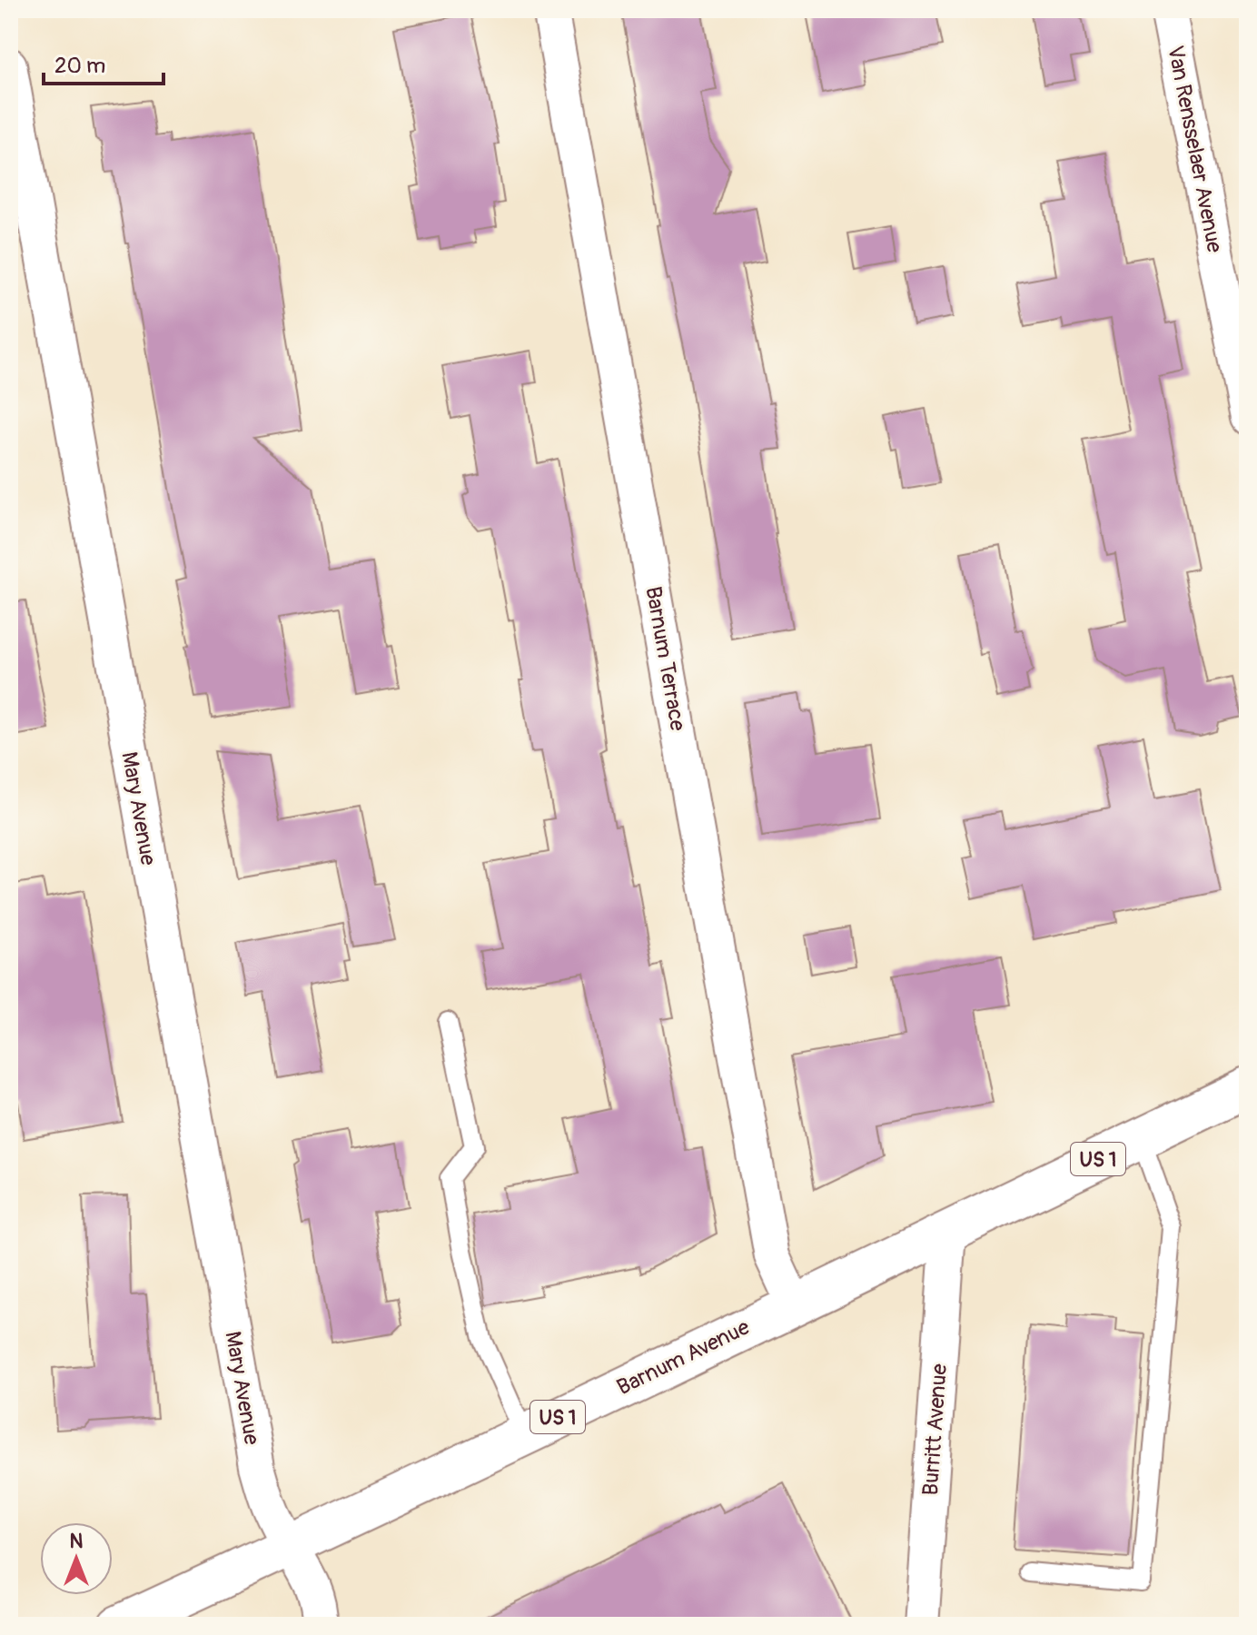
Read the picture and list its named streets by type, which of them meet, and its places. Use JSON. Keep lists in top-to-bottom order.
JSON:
{
  "streets": {
    "main road": ["US 1", "Barnum Avenue"],
    "street": [
      "Van Rensselaer Avenue",
      "Barnum Terrace",
      "Mary Avenue",
      "Burritt Avenue"
    ]
  },
  "crossings": [
    ["Barnum Terrace", "Barnum Avenue"],
    ["Mary Avenue", "Barnum Avenue"],
    ["Barnum Avenue", "Burritt Avenue"]
  ],
  "scale_bar": "20 m",
  "north": "top"
}
